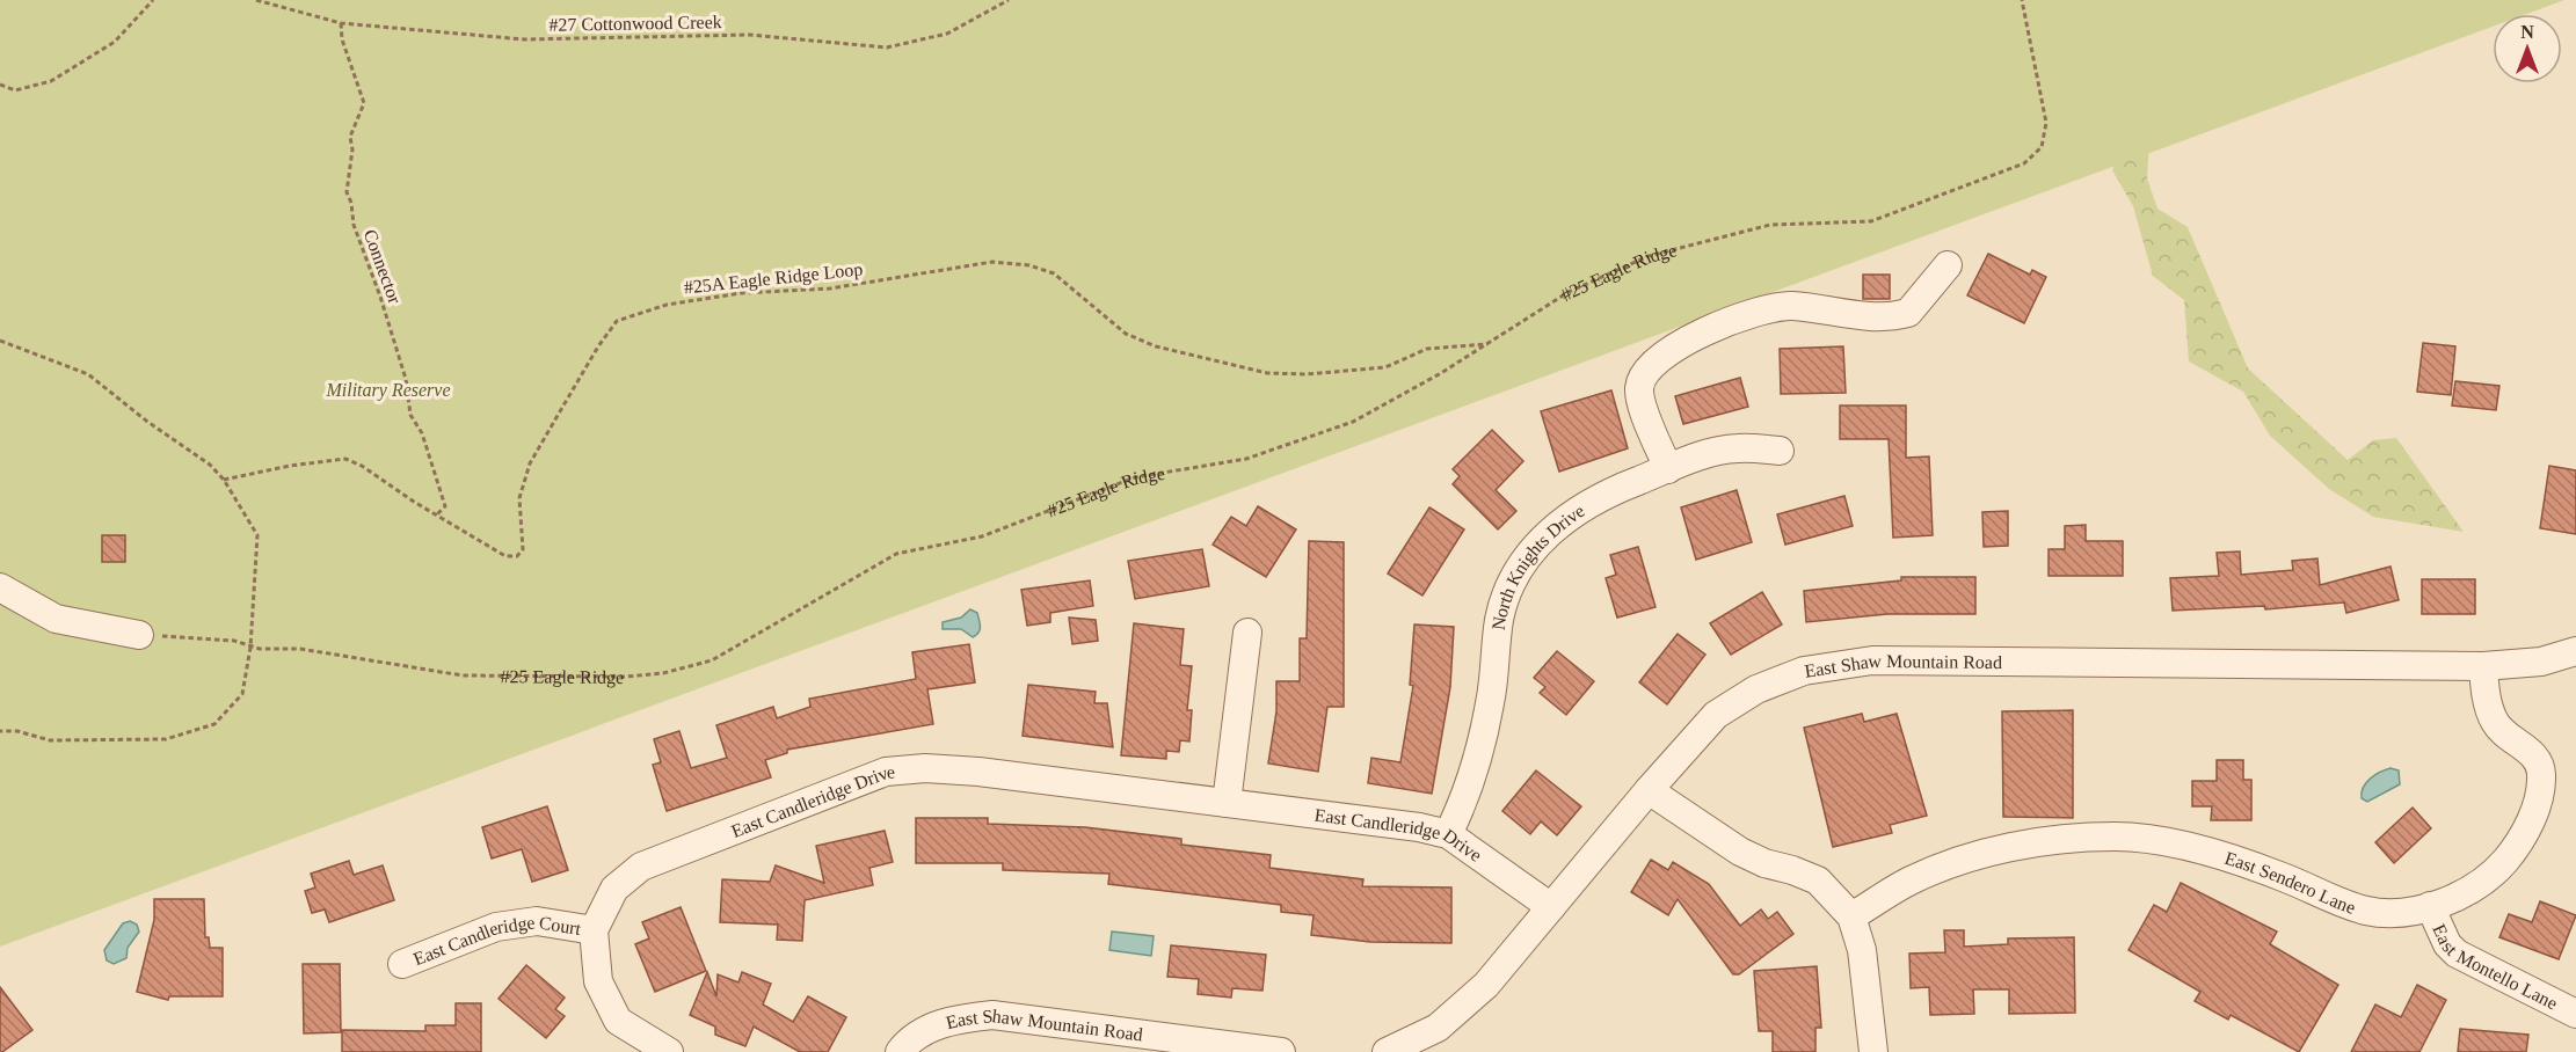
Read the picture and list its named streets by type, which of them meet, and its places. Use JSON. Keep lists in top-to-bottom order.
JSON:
{
  "streets": {
    "street": [
      "North Knights Drive",
      "East Shaw Mountain Road",
      "East Candleridge Drive",
      "East Sendero Lane",
      "East Candleridge Court",
      "East Montello Lane"
    ],
    "path": [
      "#27 Cottonwood Creek",
      "Connector",
      "#25 Eagle Ridge",
      "#25A Eagle Ridge Loop"
    ]
  },
  "crossings": [
    ["#27 Cottonwood Creek", "Connector"],
    ["Connector", "#25A Eagle Ridge Loop"],
    ["#25 Eagle Ridge", "#25A Eagle Ridge Loop"],
    ["North Knights Drive", "East Candleridge Drive"],
    ["East Shaw Mountain Road", "East Candleridge Drive"],
    ["East Shaw Mountain Road", "East Sendero Lane"],
    ["East Candleridge Drive", "East Candleridge Court"],
    ["East Sendero Lane", "East Montello Lane"]
  ],
  "parks": ["Military Reserve"],
  "north": "top"
}
